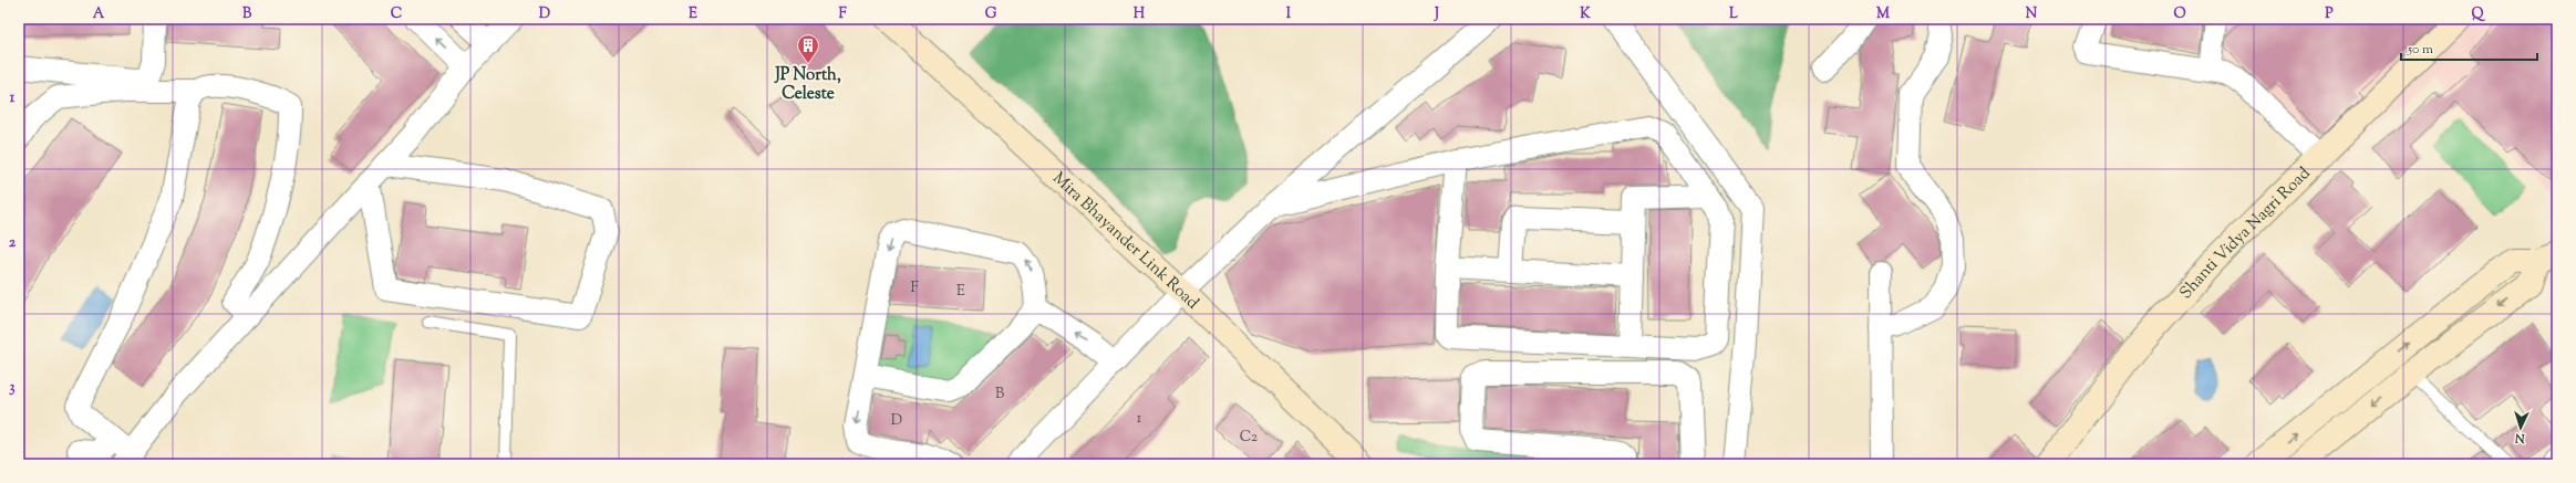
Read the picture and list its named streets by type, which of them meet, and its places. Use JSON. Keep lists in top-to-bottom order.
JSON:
{
  "streets": {
    "street": ["Shanti Vidya Nagri Road", "Mira Bhayander Link Road"]
  },
  "places": {
    "building": ["JP North, Celeste"]
  },
  "house_numbers": [
    "F",
    "E",
    "B",
    "1",
    "D",
    "C2"
  ],
  "scale_bar": "50 m",
  "north": "bottom",
  "grid": {
    "columns": [
      "A",
      "B",
      "C",
      "D",
      "E",
      "F",
      "G",
      "H",
      "I",
      "J",
      "K",
      "L",
      "M",
      "N",
      "O",
      "P",
      "Q"
    ],
    "rows": ["1", "2", "3"]
  }
}
